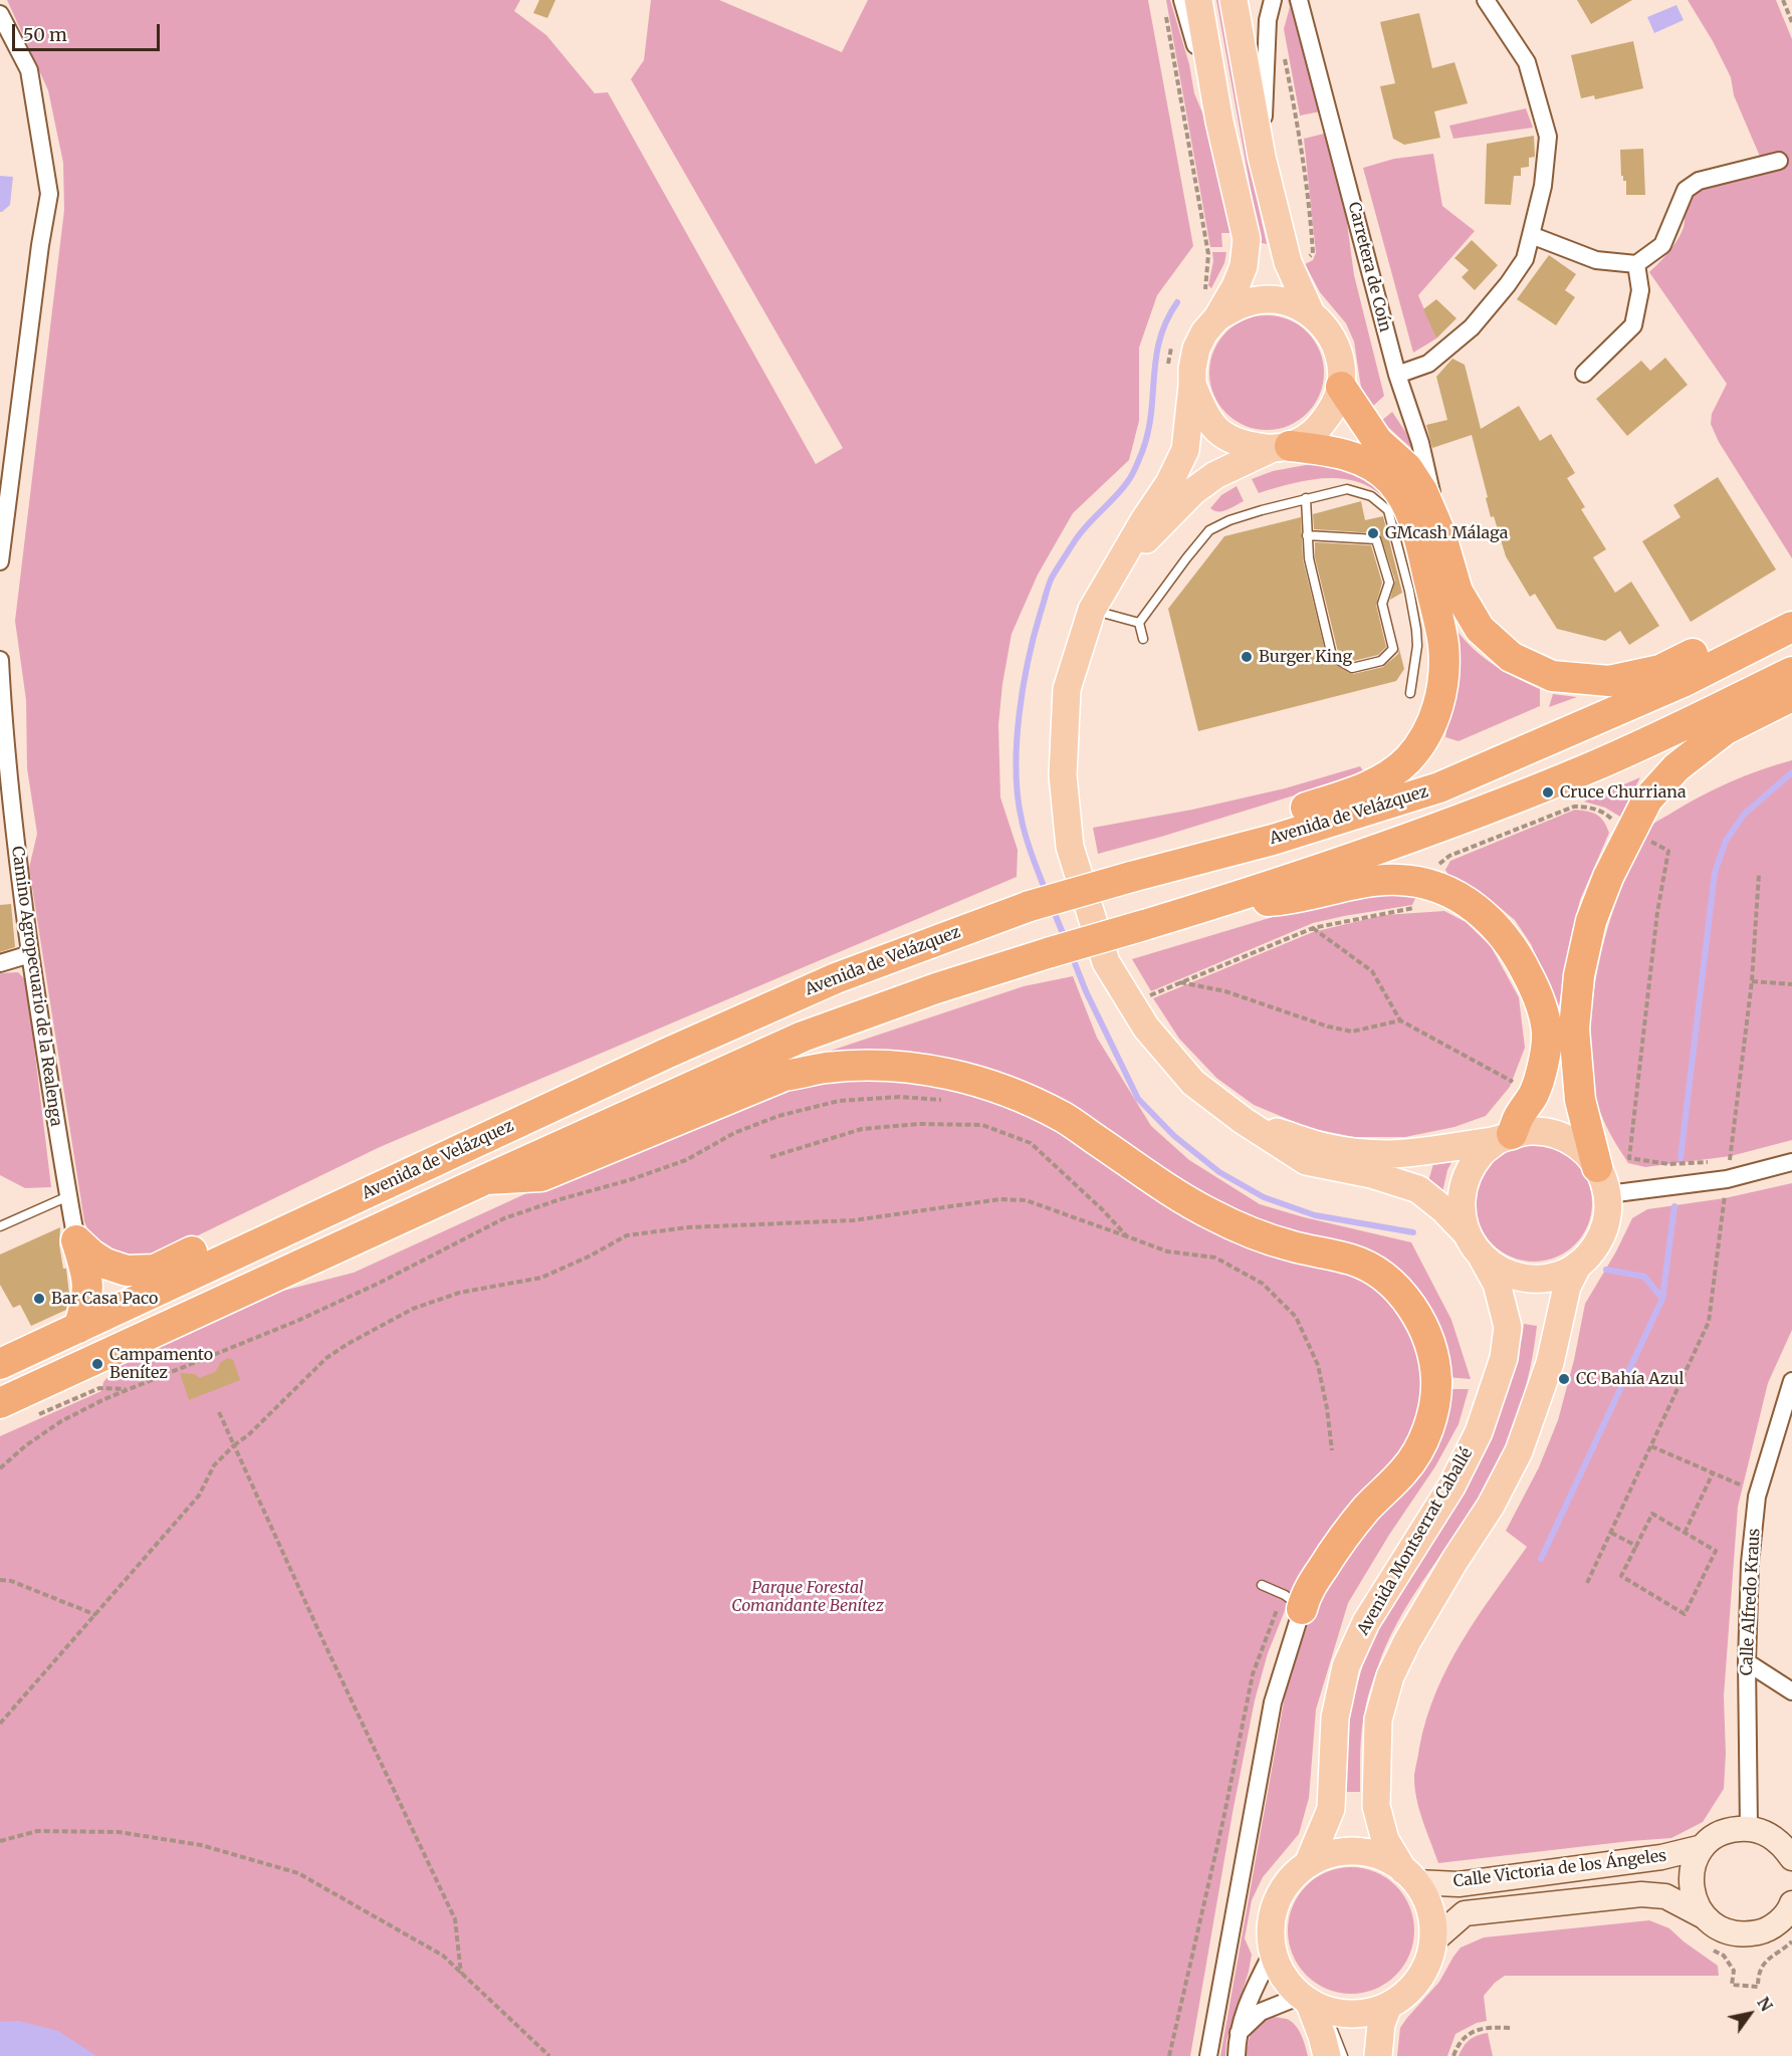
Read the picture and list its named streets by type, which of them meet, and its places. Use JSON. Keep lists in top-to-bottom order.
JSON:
{
  "streets": {
    "highway": ["Avenida de Velázquez"],
    "main road": ["Avenida Montserrat Caballé", "Calle Victoria de los Ángeles"],
    "street": ["Carretera de Coín", "Camino Agropecuario de la Realenga", "Calle Alfredo Kraus"]
  },
  "crossings": [
    ["Avenida Montserrat Caballé", "Calle Victoria de los Ángeles"]
  ],
  "parks": ["Parque Forestal Comandante Benítez"],
  "places": [
    "GMcash Málaga",
    "Burger King",
    "Cruce Churriana",
    "Bar Casa Paco",
    "Campamento Benítez",
    "CC Bahía Azul"
  ],
  "scale_bar": "50 m",
  "north": "top right"
}
